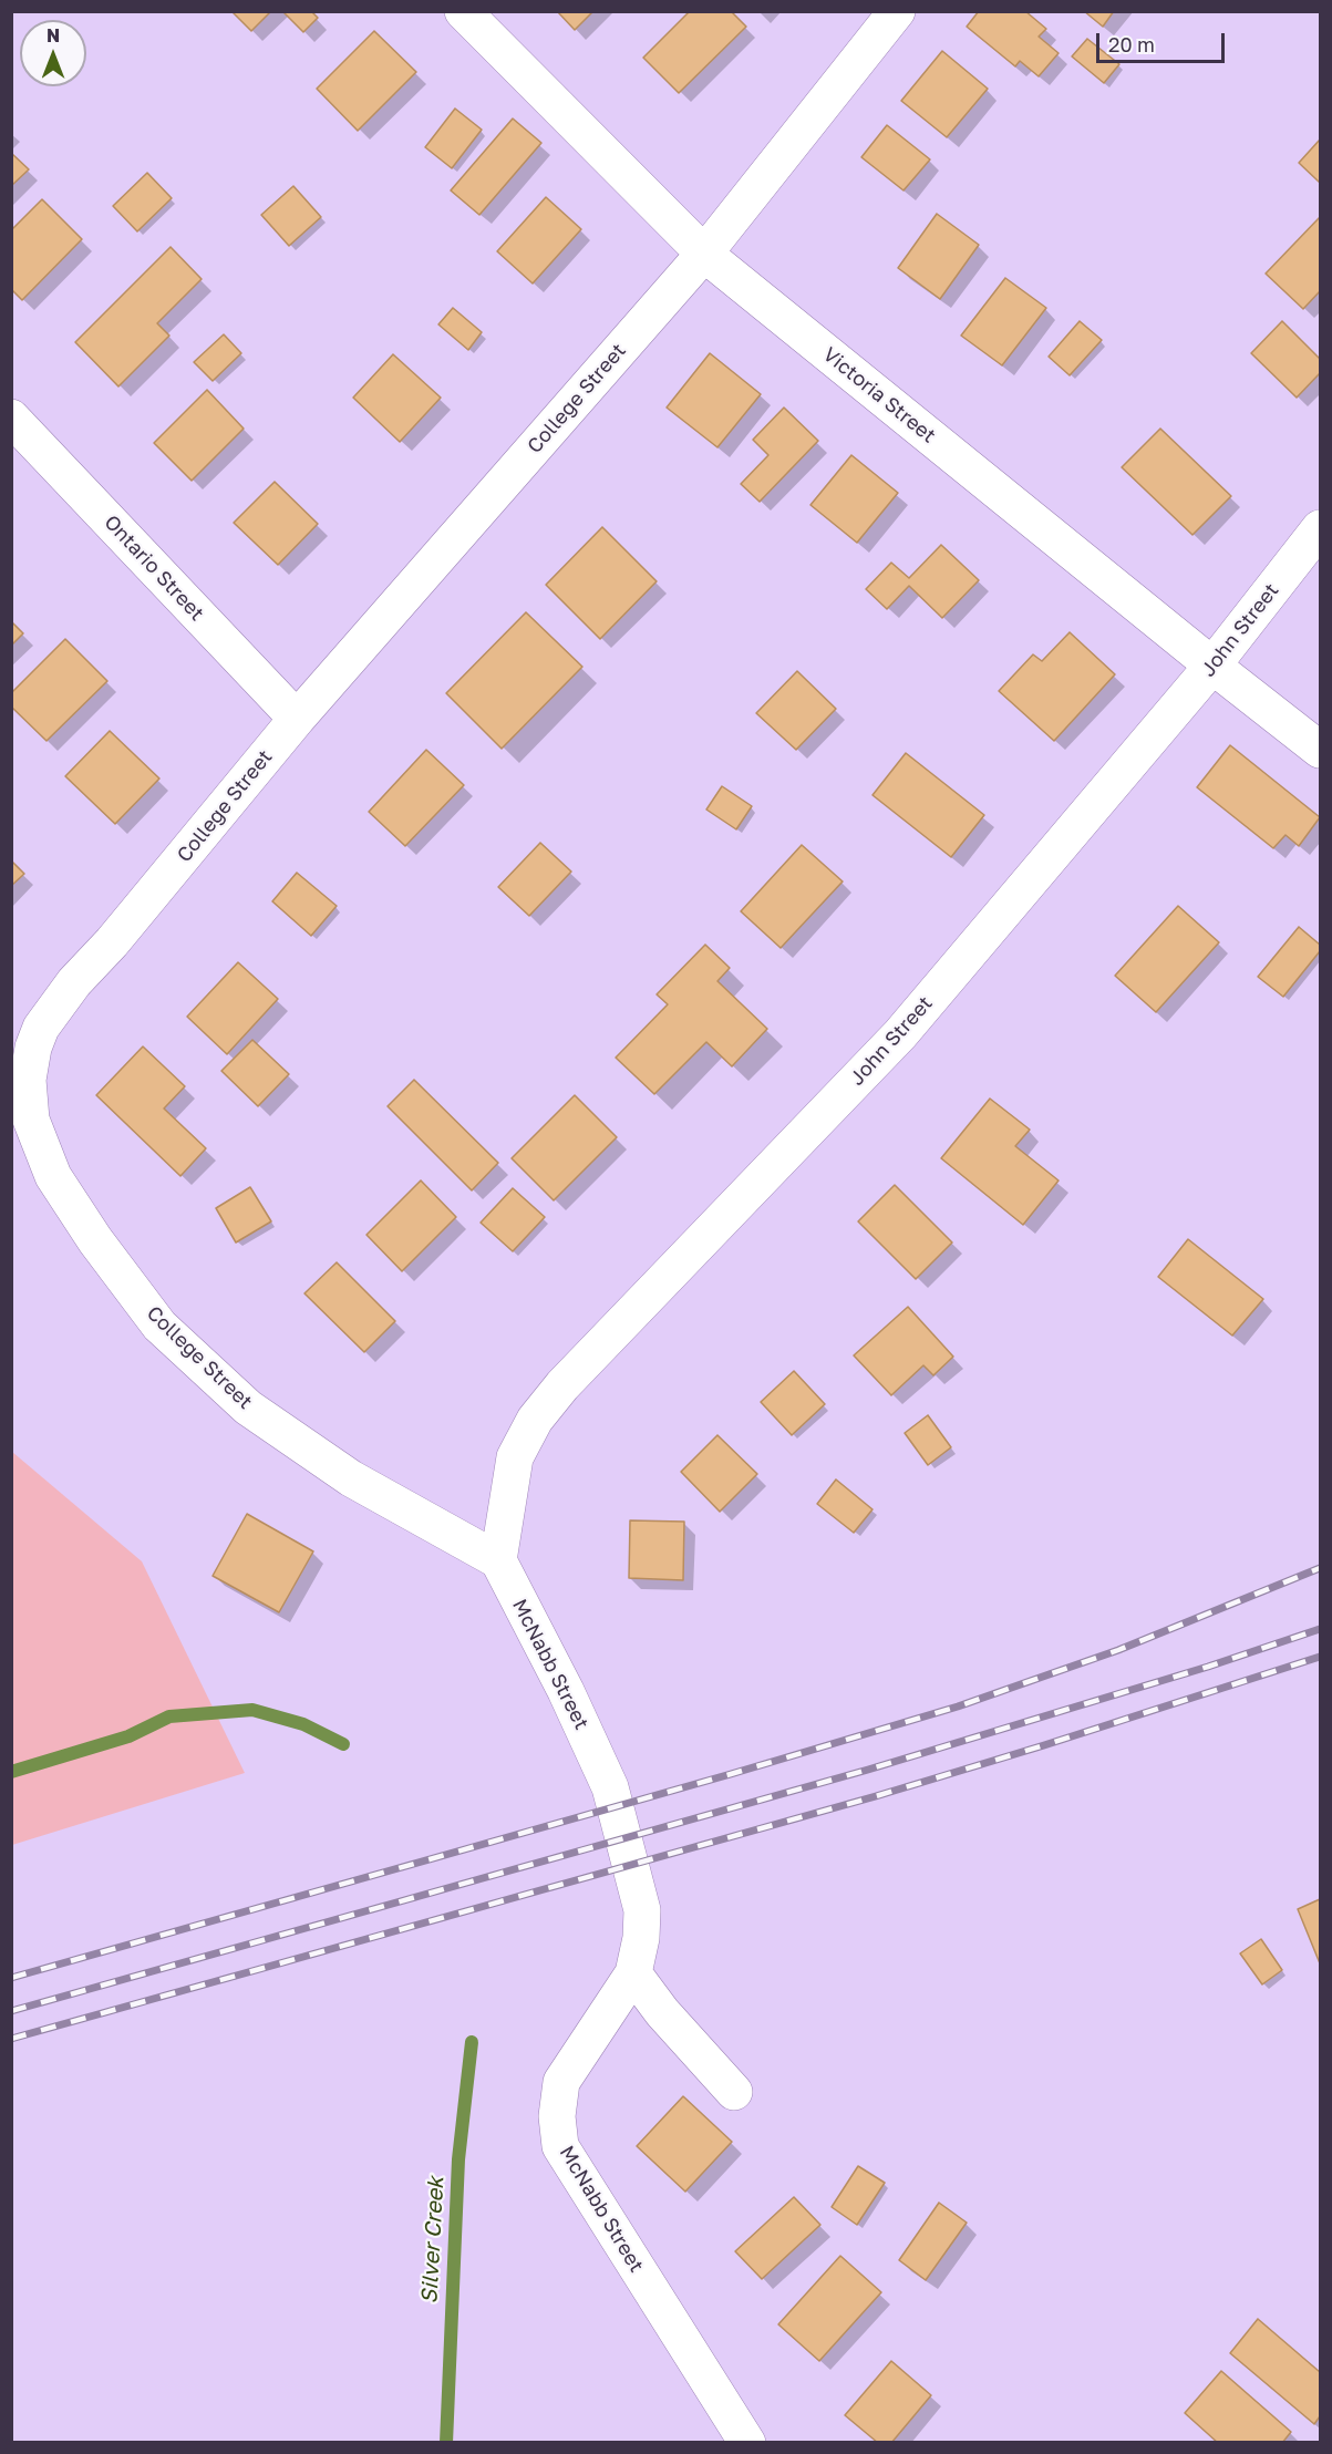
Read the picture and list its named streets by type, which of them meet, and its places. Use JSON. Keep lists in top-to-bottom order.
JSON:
{
  "streets": {
    "street": [
      "Victoria Street",
      "College Street",
      "Ontario Street",
      "John Street",
      "McNabb Street"
    ]
  },
  "crossings": [
    ["Victoria Street", "College Street"],
    ["Victoria Street", "John Street"],
    ["College Street", "Ontario Street"],
    ["College Street", "John Street"],
    ["College Street", "McNabb Street"],
    ["John Street", "McNabb Street"]
  ],
  "water": ["Silver Creek"],
  "scale_bar": "20 m",
  "north": "top"
}
